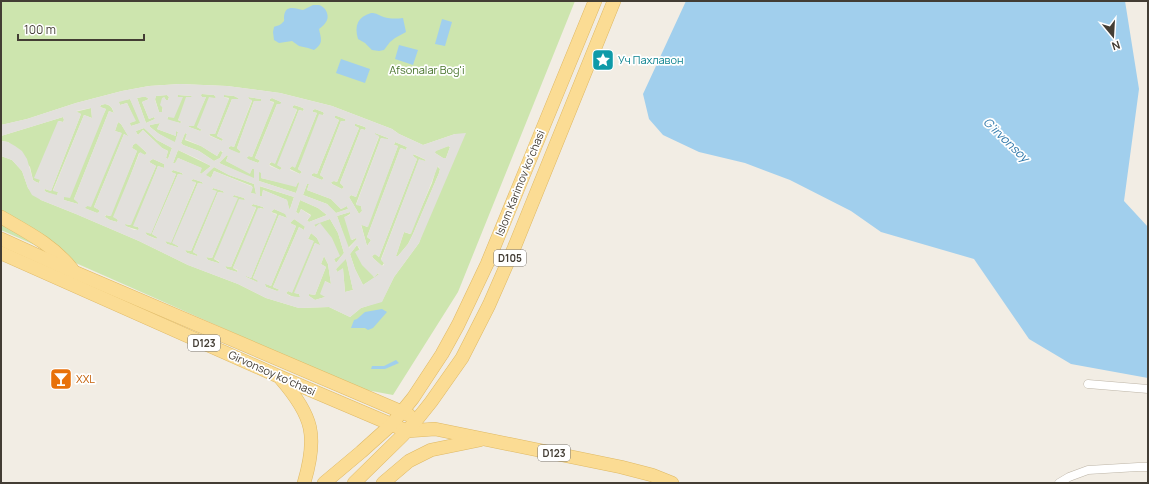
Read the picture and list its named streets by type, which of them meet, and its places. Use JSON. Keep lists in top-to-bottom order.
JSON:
{
  "streets": {
    "main road": [
      "Islom Karimov koʻchasi",
      "D105",
      "D123",
      "Girvonsoy koʻchasi"
    ]
  },
  "crossings": [
    ["Islom Karimov koʻchasi", "D123"],
    ["Islom Karimov koʻchasi", "Girvonsoy koʻchasi"],
    ["D123", "Girvonsoy koʻchasi"]
  ],
  "water": ["G‘irvonsoy"],
  "parks": ["Afsonalar Bog'i"],
  "places": {
    "place": ["Уч Пахлавон"],
    "bar": ["XXL"]
  },
  "scale_bar": "100 m",
  "north": "bottom"
}
